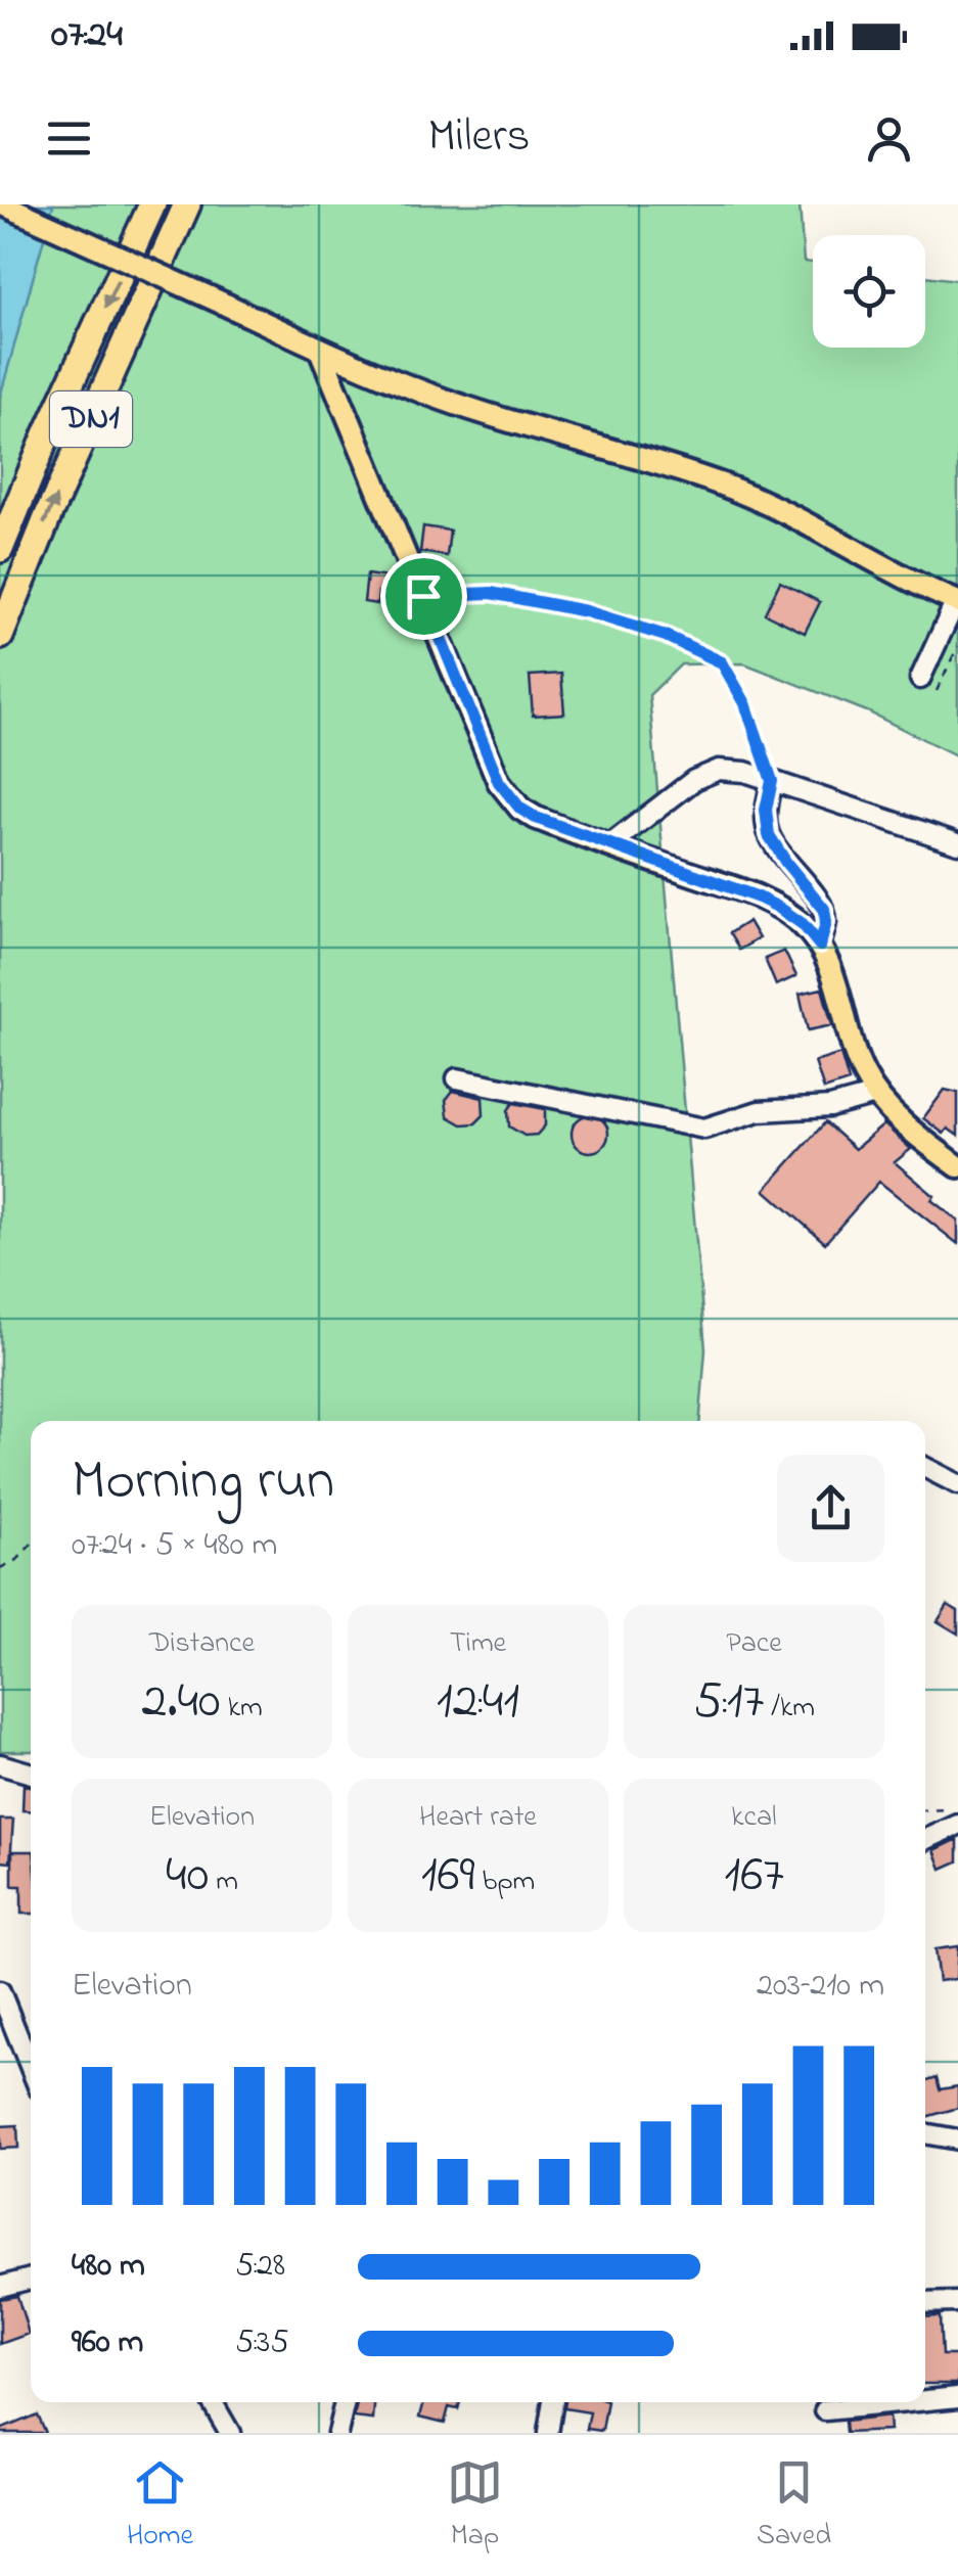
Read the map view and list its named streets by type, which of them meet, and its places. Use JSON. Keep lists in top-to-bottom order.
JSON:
{
  "streets": {
    "highway": ["DN1"]
  },
  "page": {
    "status": "07:24",
    "header": "Milers",
    "heading": ["Morning run", "07:24 · 5 × 480 m"],
    "stats": [
      ["Distance", "2.40 km"],
      ["Time", "12:41"],
      ["Pace", "5:17 /km"],
      ["Elevation", "40 m"],
      ["Heart rate", "169 bpm"],
      ["kcal", "167"]
    ],
    "chart": ["Elevation", "203–210 m"],
    "list": [
      {
        "name": "480 m",
        "note": "5:28"
      },
      {
        "name": "960 m",
        "note": "5:35"
      }
    ],
    "tabs": ["Home", "Map", "Saved"]
  }
}
